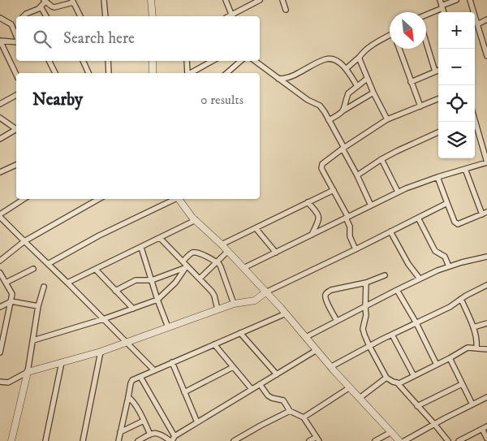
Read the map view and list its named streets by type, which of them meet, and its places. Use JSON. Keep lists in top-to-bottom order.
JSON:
{
  "north": "bottom right",
  "page": {
    "map_buttons": ["+", "−"],
    "search": "Search here",
    "heading": ["Nearby", "0 results"]
  }
}
